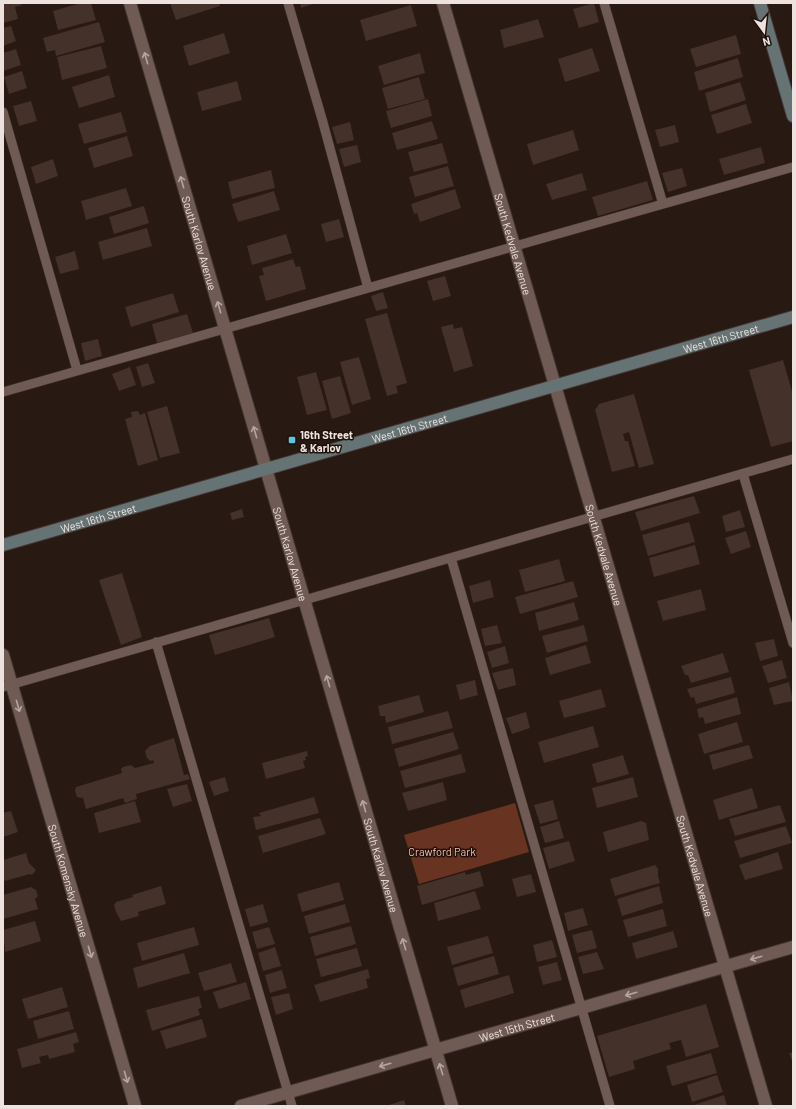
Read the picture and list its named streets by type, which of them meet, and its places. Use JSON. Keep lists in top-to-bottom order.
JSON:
{
  "streets": {
    "street": [
      "South Karlov Avenue",
      "South Kedvale Avenue",
      "West 16th Street",
      "South Komensky Avenue",
      "West 15th Street"
    ]
  },
  "crossings": [
    ["South Karlov Avenue", "West 16th Street"],
    ["South Karlov Avenue", "West 15th Street"],
    ["South Kedvale Avenue", "West 16th Street"],
    ["South Kedvale Avenue", "West 15th Street"]
  ],
  "one_way": ["South Karlov Avenue", "South Komensky Avenue", "West 15th Street"],
  "parks": ["Crawford Park"],
  "places": {
    "transit": ["16th Street & Karlov"]
  },
  "north": "bottom"
}
